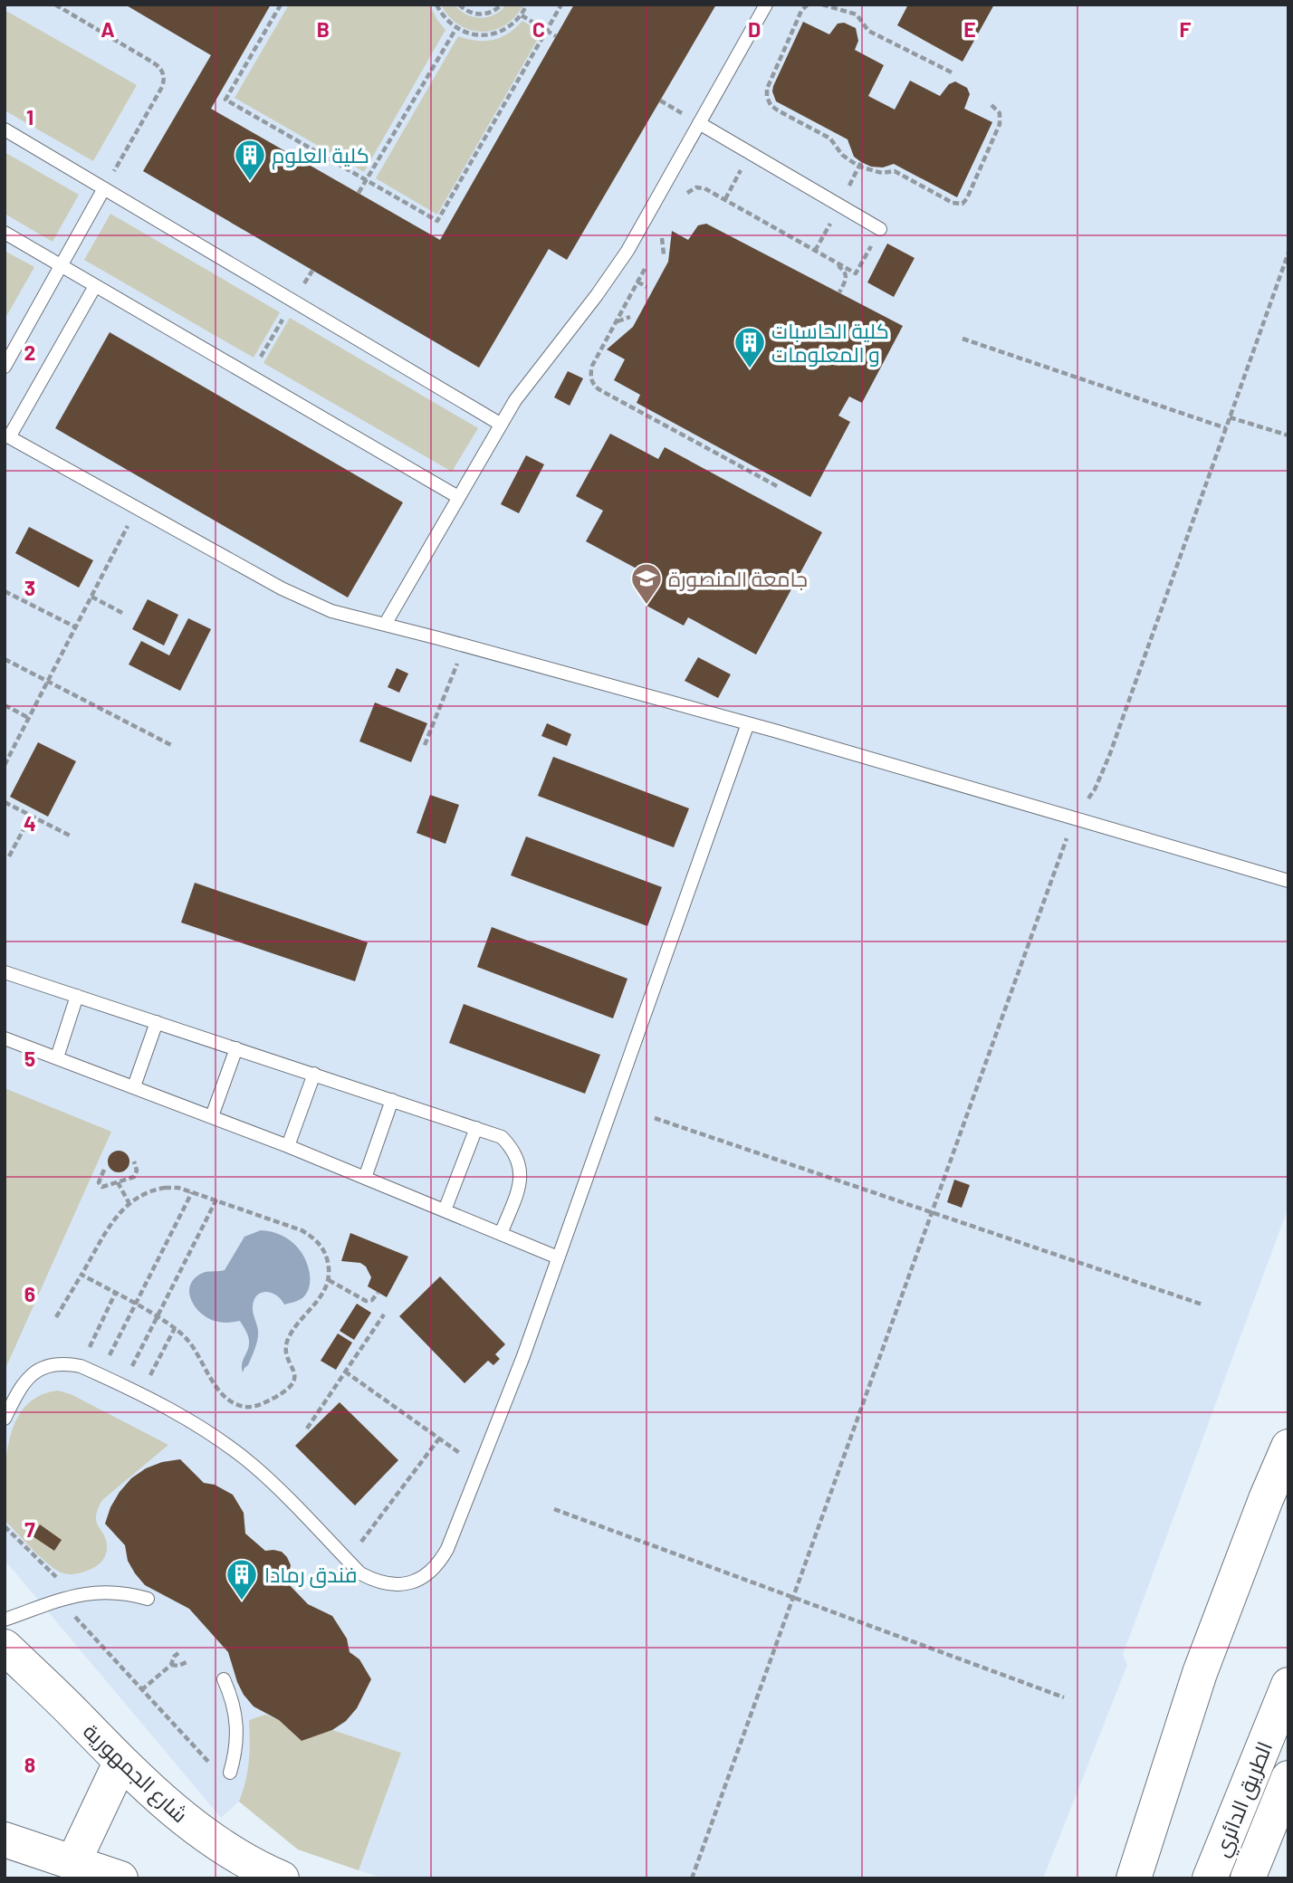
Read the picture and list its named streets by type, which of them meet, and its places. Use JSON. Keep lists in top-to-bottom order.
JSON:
{
  "streets": {
    "main road": ["شارع الجمهورية", "الطريق الدائري"]
  },
  "places": {
    "building": ["كلية العلوم", "كلية الحاسبات و المعلومات", "فندق رمادا"],
    "school or university": ["جامعة المنصورة"]
  },
  "grid": {
    "columns": [
      "A",
      "B",
      "C",
      "D",
      "E",
      "F"
    ],
    "rows": [
      "1",
      "2",
      "3",
      "4",
      "5",
      "6",
      "7",
      "8"
    ]
  }
}
